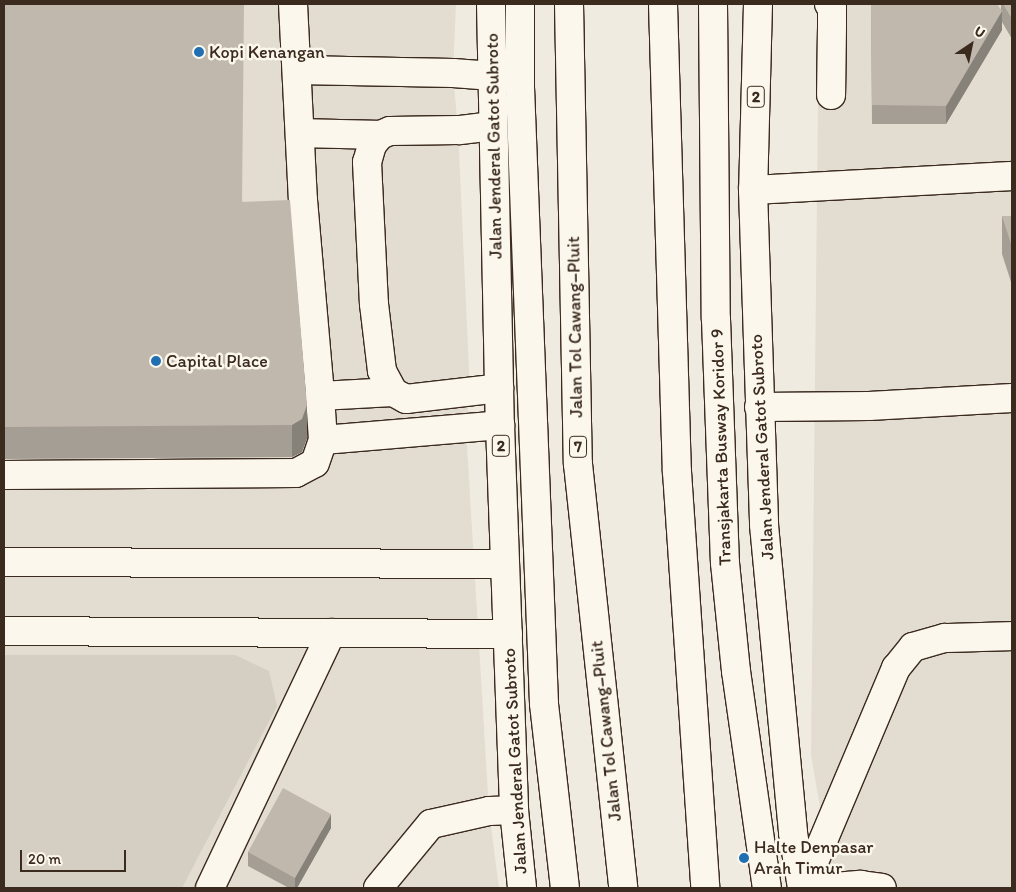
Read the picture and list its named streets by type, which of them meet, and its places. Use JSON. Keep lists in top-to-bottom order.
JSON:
{
  "streets": {
    "main road": [
      "2",
      "Jalan Jenderal Gatot Subroto",
      "Jalan Tol Cawang–Pluit",
      "7",
      "Transjakarta Busway Koridor 9"
    ]
  },
  "places": ["Kopi Kenangan", "Capital Place", "Halte Denpasar Arah Timur"],
  "scale_bar": "20 m",
  "north": "top right"
}
